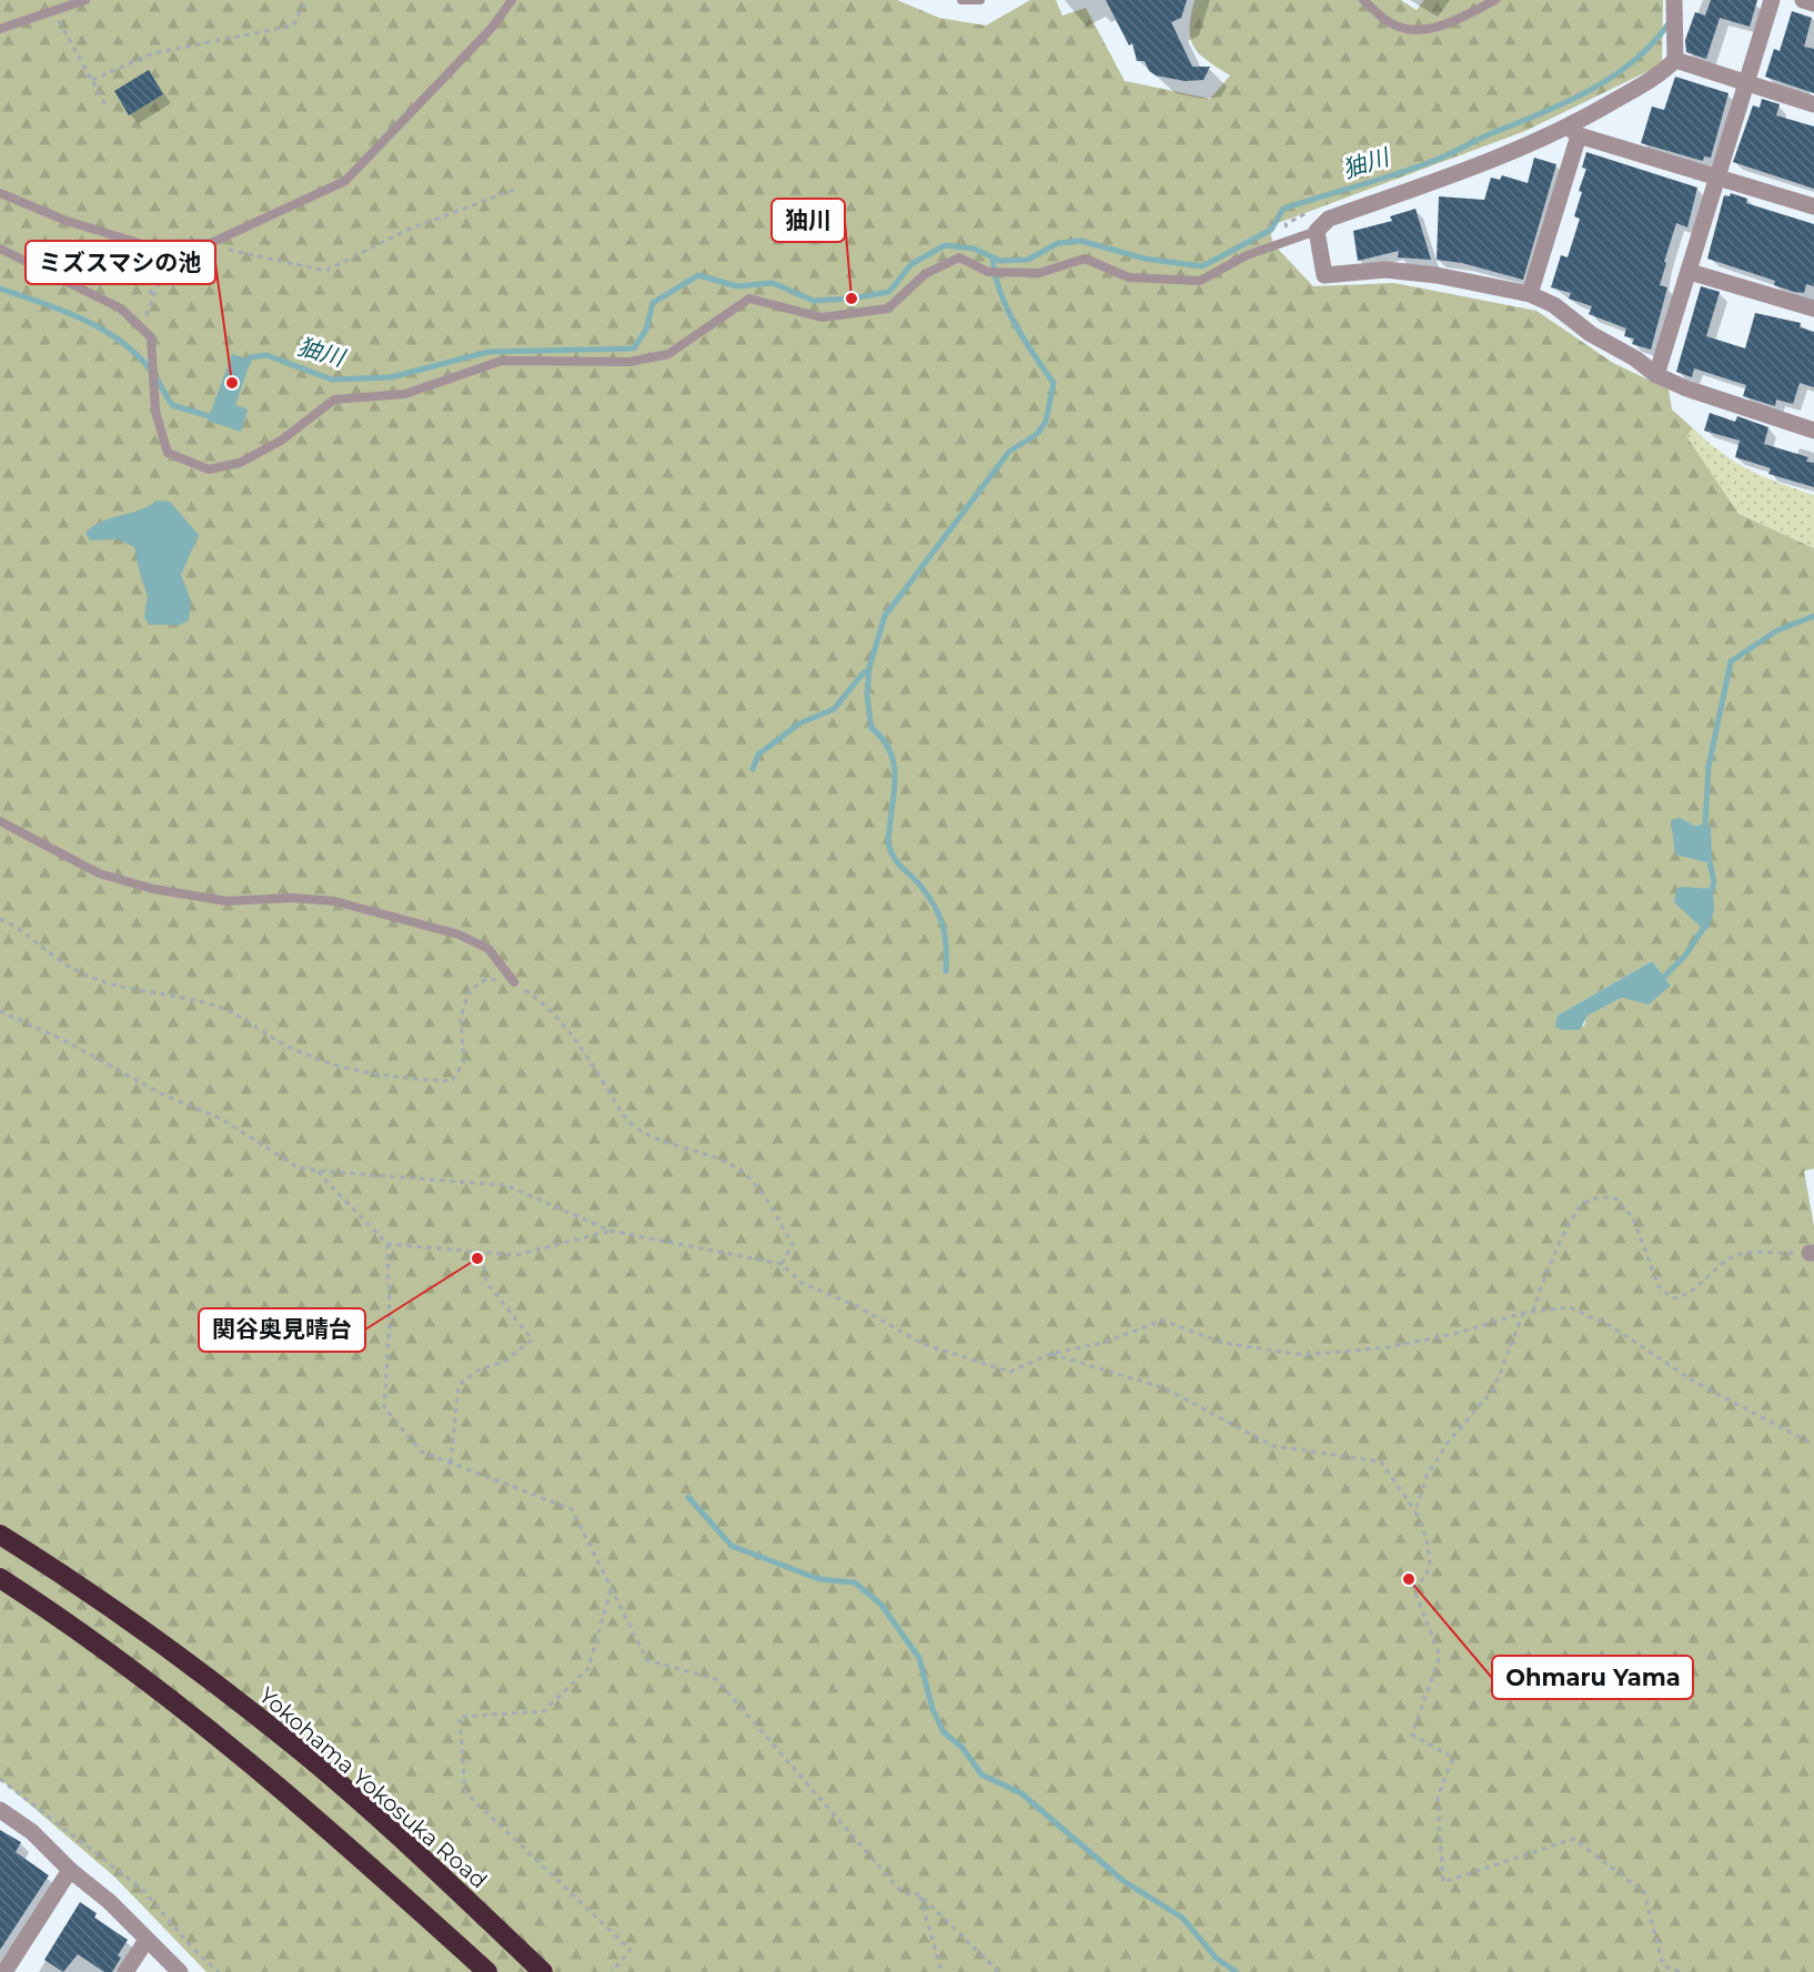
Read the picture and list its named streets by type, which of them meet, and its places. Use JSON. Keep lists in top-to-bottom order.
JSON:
{
  "streets": {
    "highway": ["Yokohama Yokosuka Road"]
  },
  "water": ["㹨川"],
  "places": [
    "㹨川",
    "ミズスマシの池",
    "関谷奥見晴台",
    "Ohmaru Yama"
  ]
}
